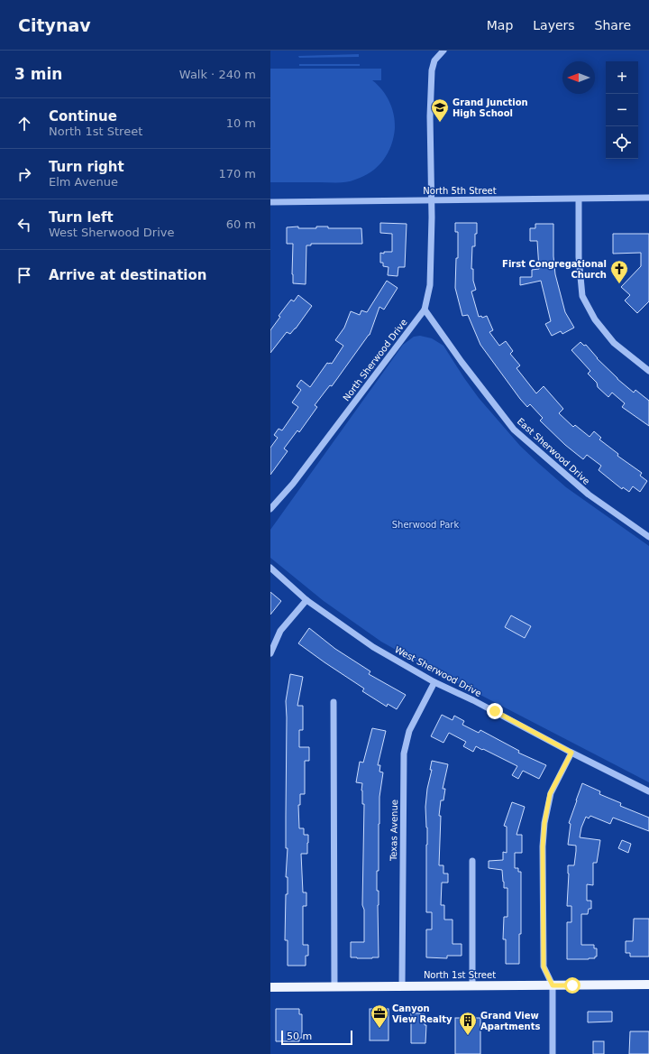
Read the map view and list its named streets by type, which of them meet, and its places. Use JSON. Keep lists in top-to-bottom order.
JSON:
{
  "streets": {
    "main road": ["North 1st Street"],
    "street": [
      "North 5th Street",
      "North Sherwood Drive",
      "East Sherwood Drive",
      "West Sherwood Drive",
      "Texas Avenue"
    ]
  },
  "crossings": [
    ["North 5th Street", "North Sherwood Drive"],
    ["North Sherwood Drive", "East Sherwood Drive"],
    ["West Sherwood Drive", "Texas Avenue"],
    ["Texas Avenue", "North 1st Street"]
  ],
  "parks": ["Sherwood Park"],
  "places": {
    "school or university": ["Grand Junction High School"],
    "church": ["First Congregational Church"],
    "office": ["Canyon View Realty"],
    "building": ["Grand View Apartments"]
  },
  "scale_bar": "50 m",
  "north": "left",
  "page": {
    "header": "Citynav",
    "nav": ["Map", "Layers", "Share"],
    "heading": ["3 min", "Walk · 240 m"],
    "map_buttons": ["+", "−"],
    "list": [
      ["Continue", "North 1st Street", "10 m"],
      ["Turn right", "Elm Avenue", "170 m"],
      ["Turn left", "West Sherwood Drive", "60 m"],
      "Arrive at destination"
    ],
    "scale": "50 m"
  }
}
